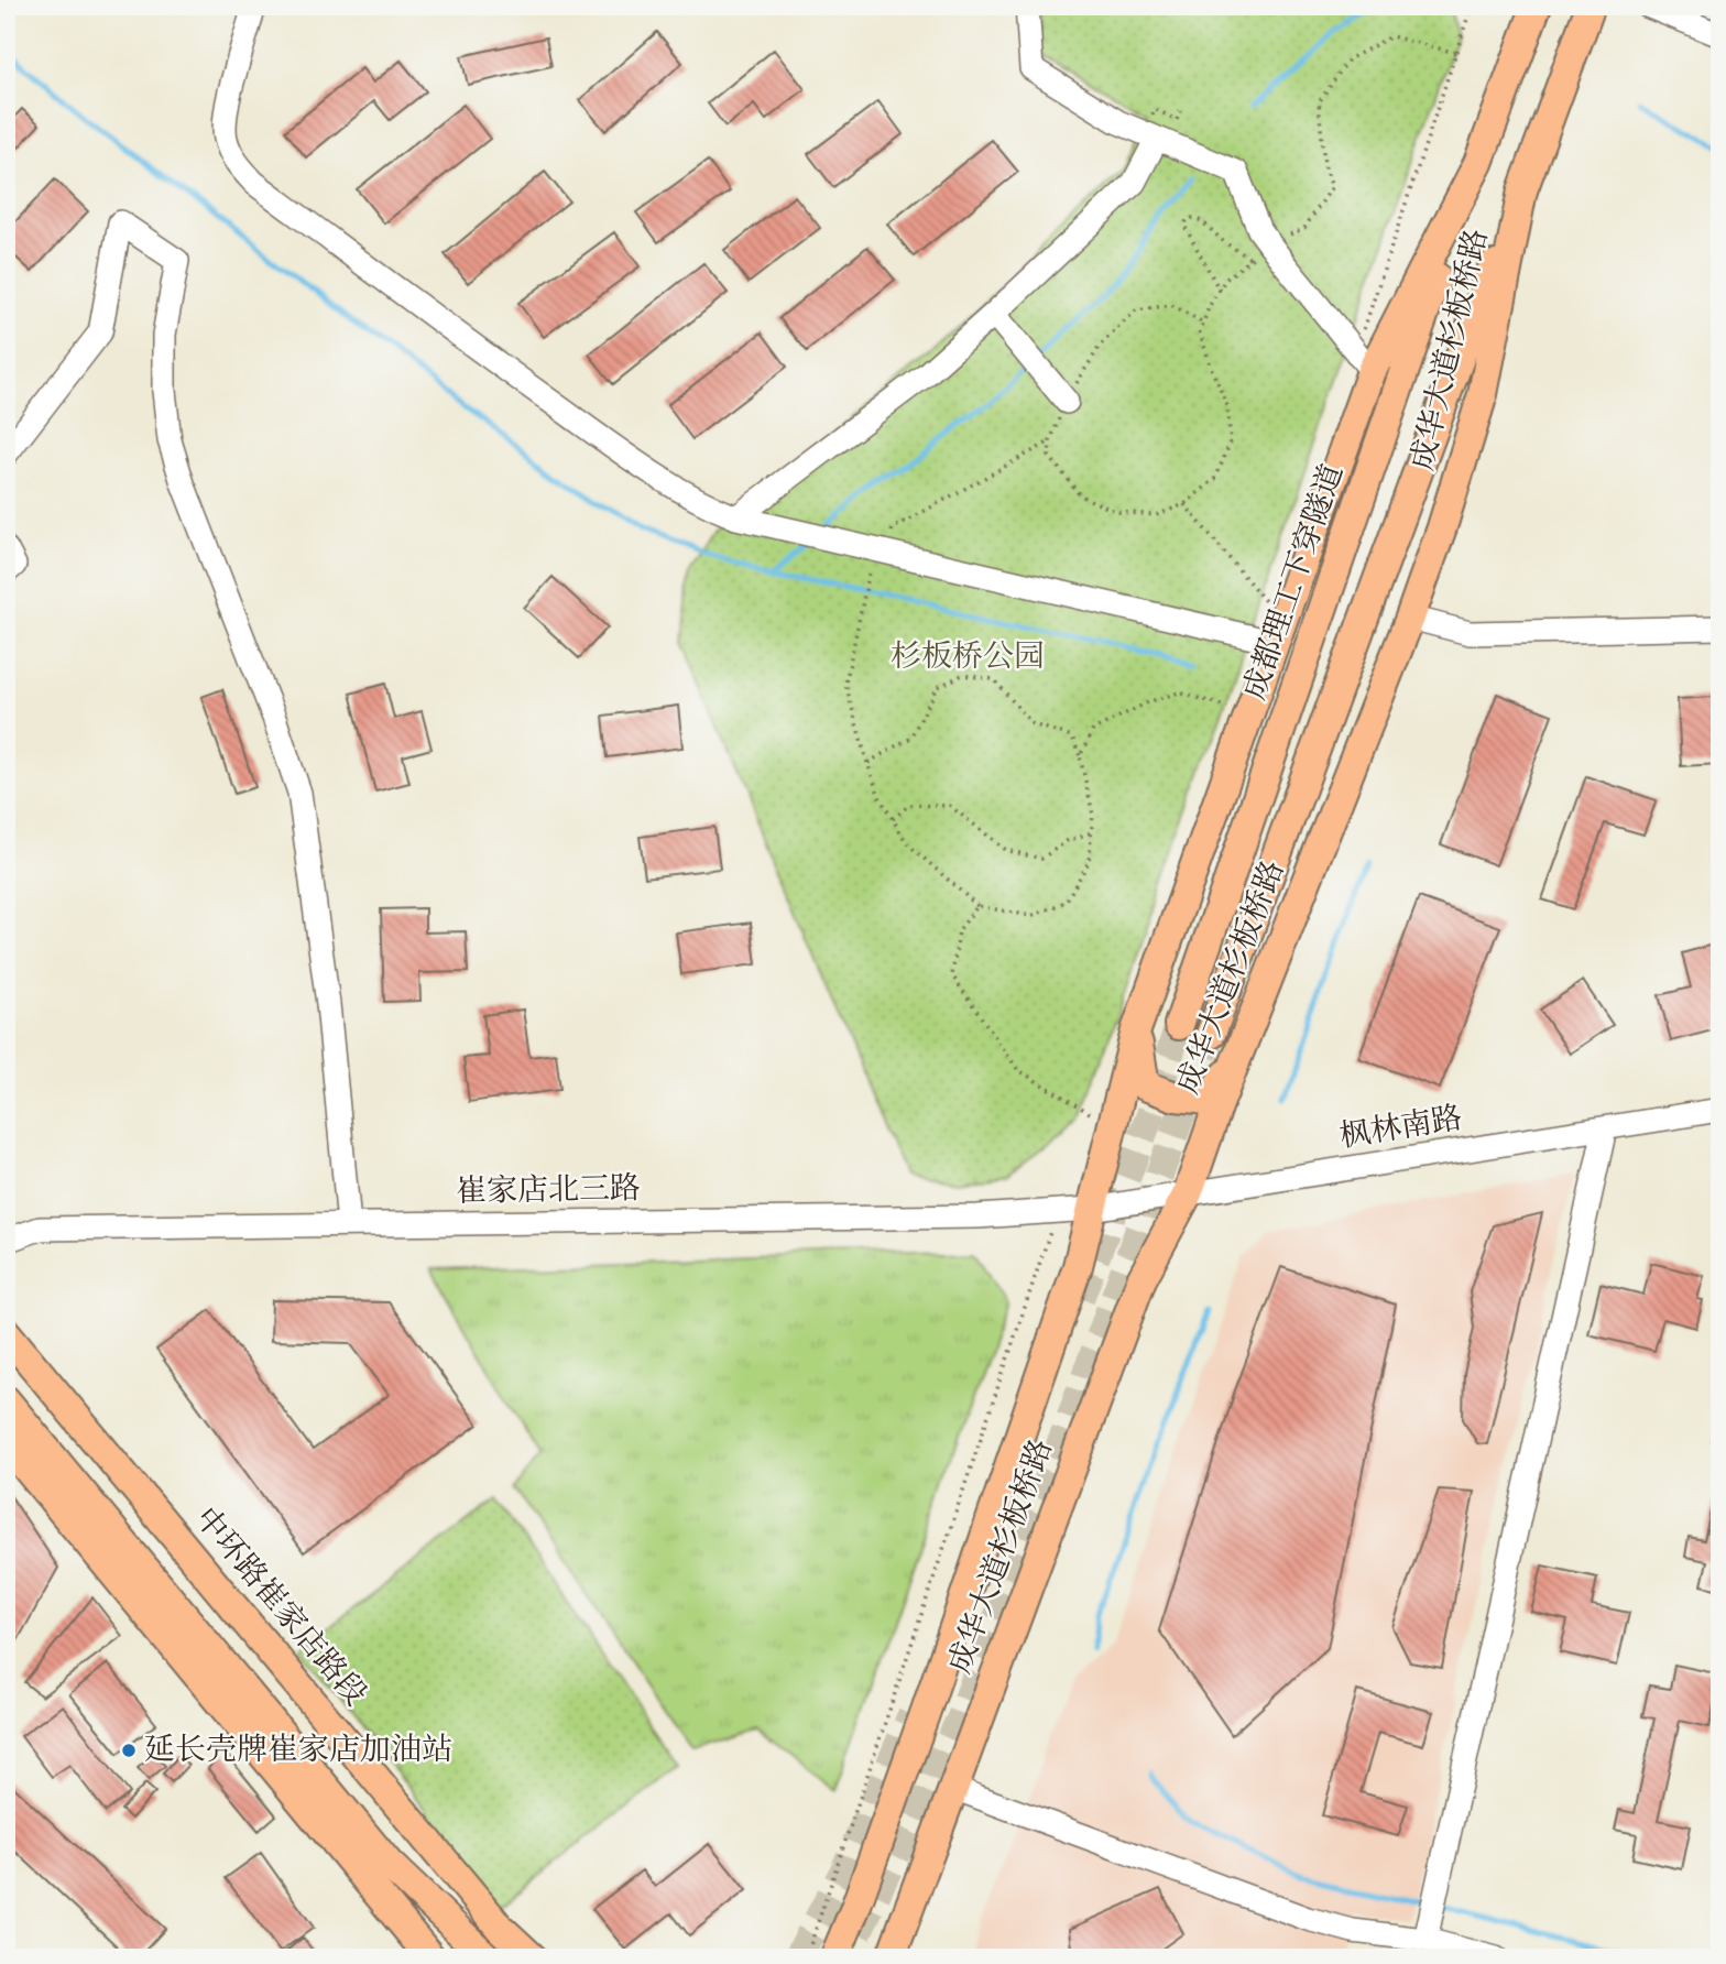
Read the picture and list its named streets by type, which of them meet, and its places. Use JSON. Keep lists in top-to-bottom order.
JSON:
{
  "streets": {
    "main road": ["成华大道杉板桥路", "成都理工下穿隧道", "中环路崔家店路段"],
    "street": ["枫林南路", "崔家店北三路"]
  },
  "crossings": [
    ["成华大道杉板桥路", "成都理工下穿隧道"],
    ["成华大道杉板桥路", "枫林南路"],
    ["成华大道杉板桥路", "崔家店北三路"],
    ["枫林南路", "崔家店北三路"]
  ],
  "parks": ["杉板桥公园"],
  "places": ["延长壳牌崔家店加油站"]
}
